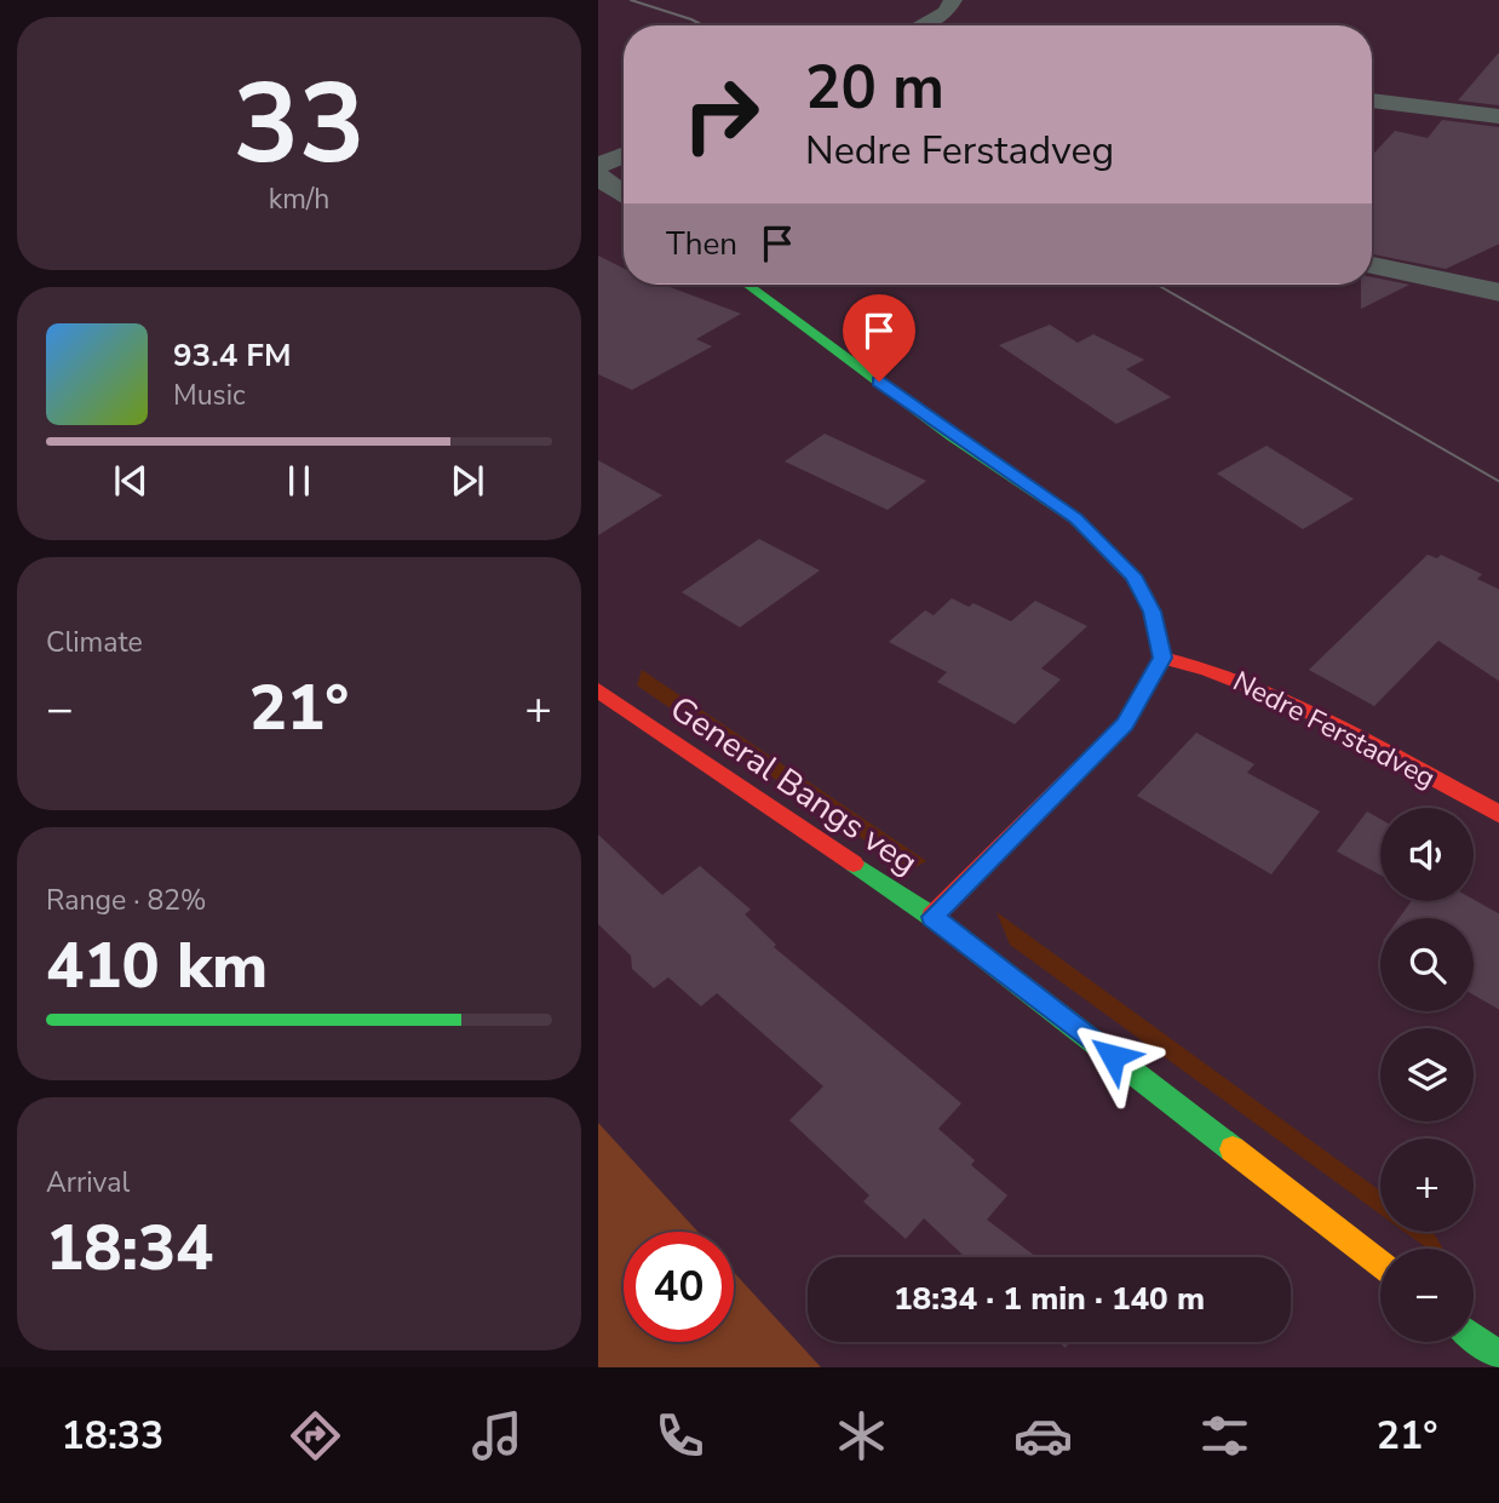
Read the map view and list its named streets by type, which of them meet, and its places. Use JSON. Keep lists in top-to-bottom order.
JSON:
{
  "streets": {
    "street": ["Nedre Ferstadveg", "General Bangs veg"]
  },
  "page": {
    "tile": [
      ["33", "km/h"],
      "Climate",
      ["Range · 82%", "410 km"],
      ["Arrival", "18:34"]
    ],
    "turn": ["20 m", "Nedre Ferstadveg"],
    "then": "Then",
    "song": ["93.4 FM", "Music"],
    "heat": ["−", "21°", "+"],
    "map_buttons": ["+", "−"],
    "limit": "40",
    "trip": "18:34 · 1 min · 140 m",
    "tabs": ["18:33", "21°"]
  }
}
